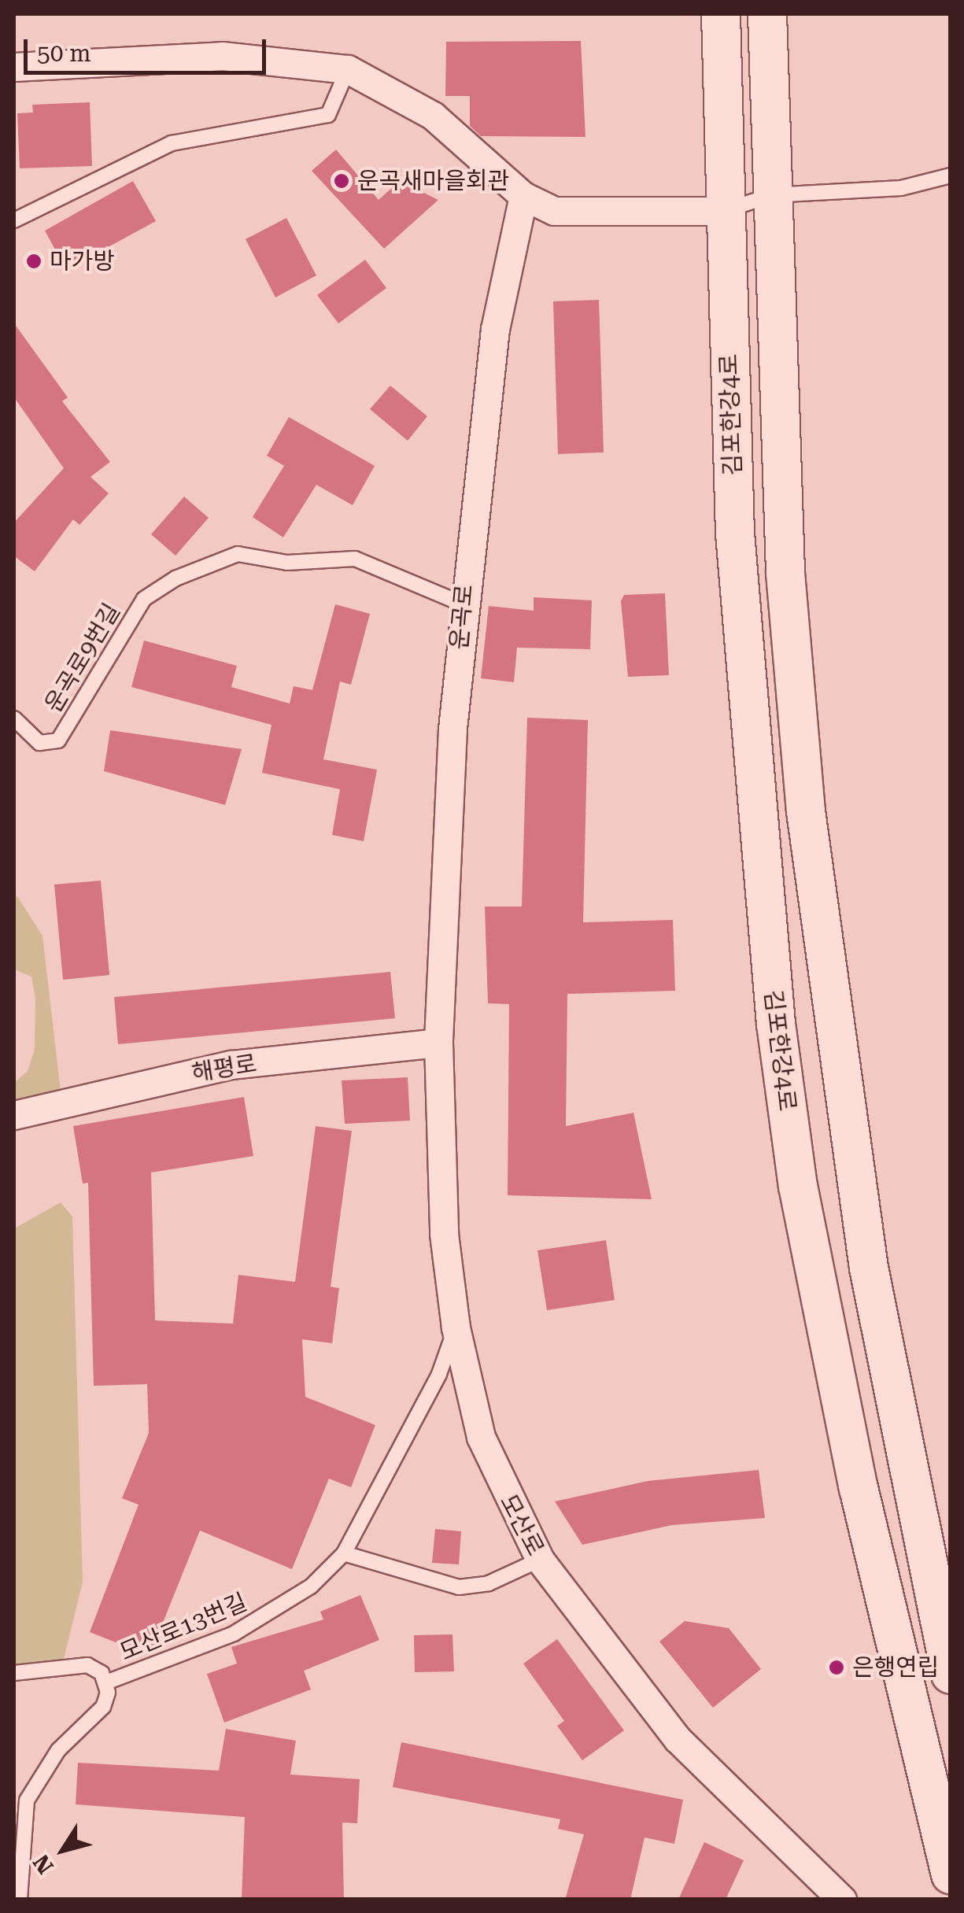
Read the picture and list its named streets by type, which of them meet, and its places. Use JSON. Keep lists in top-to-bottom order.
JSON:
{
  "streets": {
    "street": [
      "김포한강4로",
      "운곡로",
      "해평로",
      "모산로"
    ],
    "lane": ["운곡로9번길", "모산로13번길"]
  },
  "crossings": [
    ["운곡로", "운곡로9번길"],
    ["운곡로", "해평로"],
    ["운곡로", "모산로"],
    ["해평로", "모산로"],
    ["모산로", "모산로13번길"]
  ],
  "places": ["운곡새마을회관", "마가방", "은행연립"],
  "scale_bar": "50 m",
  "north": "bottom left"
}
